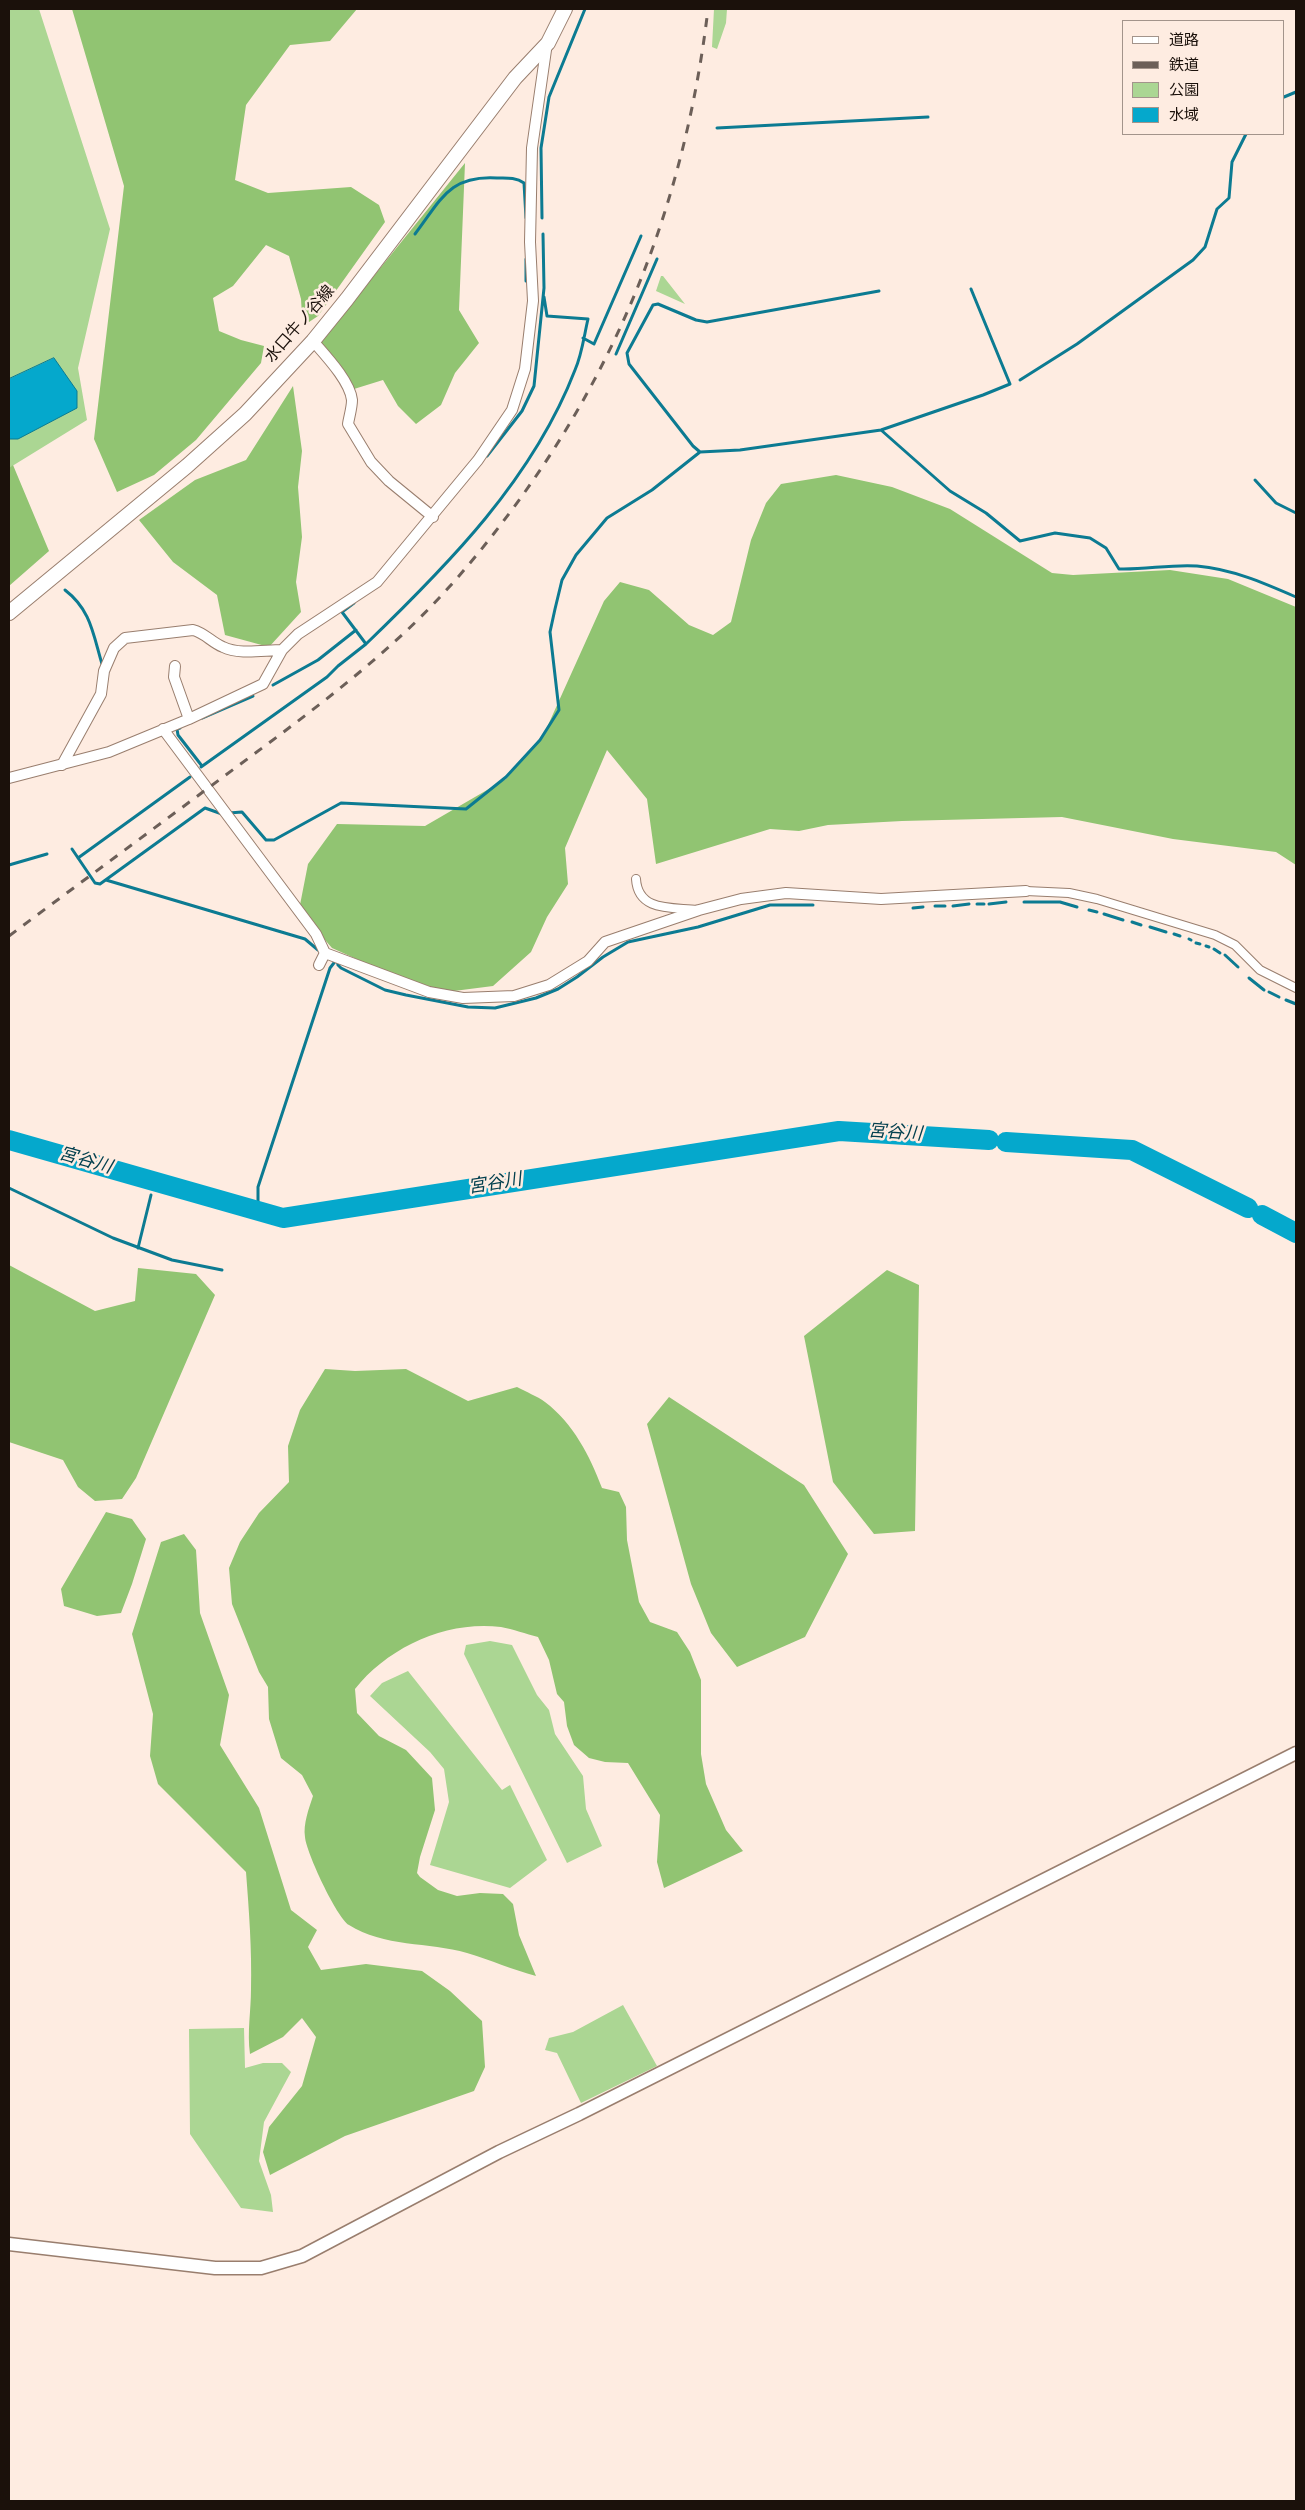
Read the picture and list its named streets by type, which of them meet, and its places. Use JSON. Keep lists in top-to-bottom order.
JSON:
{
  "streets": {
    "main road": ["水口牛ノ谷線"]
  },
  "water": ["宮谷川"],
  "legend": [
    "道路",
    "鉄道",
    "公園",
    "水域"
  ]
}
